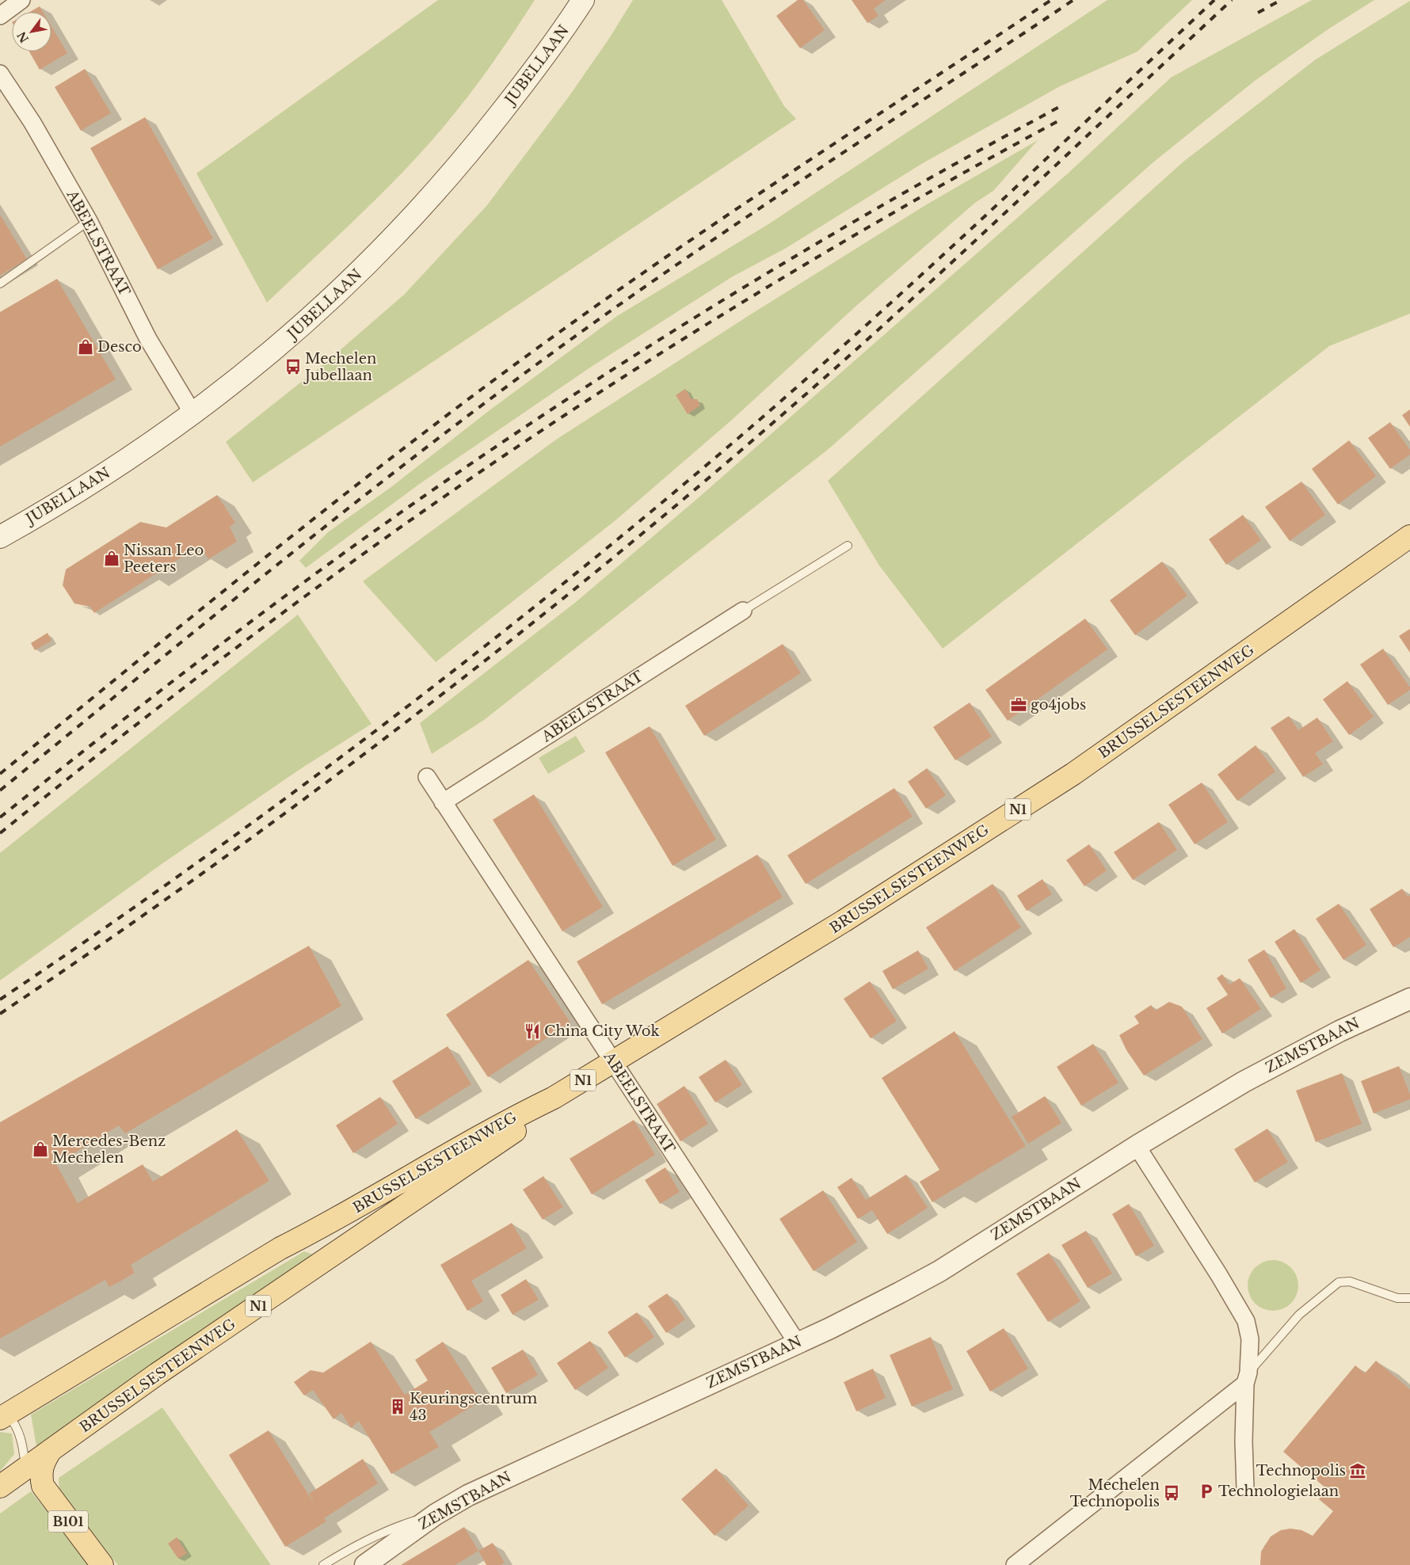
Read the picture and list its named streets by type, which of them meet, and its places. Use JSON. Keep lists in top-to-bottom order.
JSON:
{
  "streets": {
    "main road": [
      "JUBELLAAN",
      "BRUSSELSESTEENWEG",
      "N1",
      "B101"
    ],
    "street": ["ABEELSTRAAT", "ZEMSTBAAN"]
  },
  "crossings": [
    ["JUBELLAAN", "ABEELSTRAAT"],
    ["ABEELSTRAAT", "BRUSSELSESTEENWEG"],
    ["ABEELSTRAAT", "ZEMSTBAAN"],
    ["BRUSSELSESTEENWEG", "B101"]
  ],
  "places": {
    "shop": ["Desco", "Nissan Leo Peeters", "Mercedes-Benz Mechelen"],
    "bus stop": ["Mechelen Jubellaan", "Mechelen Technopolis"],
    "office": ["go4jobs"],
    "restaurant": ["China City Wok"],
    "building": ["Keuringscentrum 43"],
    "museum": ["Technopolis"],
    "parking": ["Technologielaan"]
  },
  "north": "bottom left"
}
